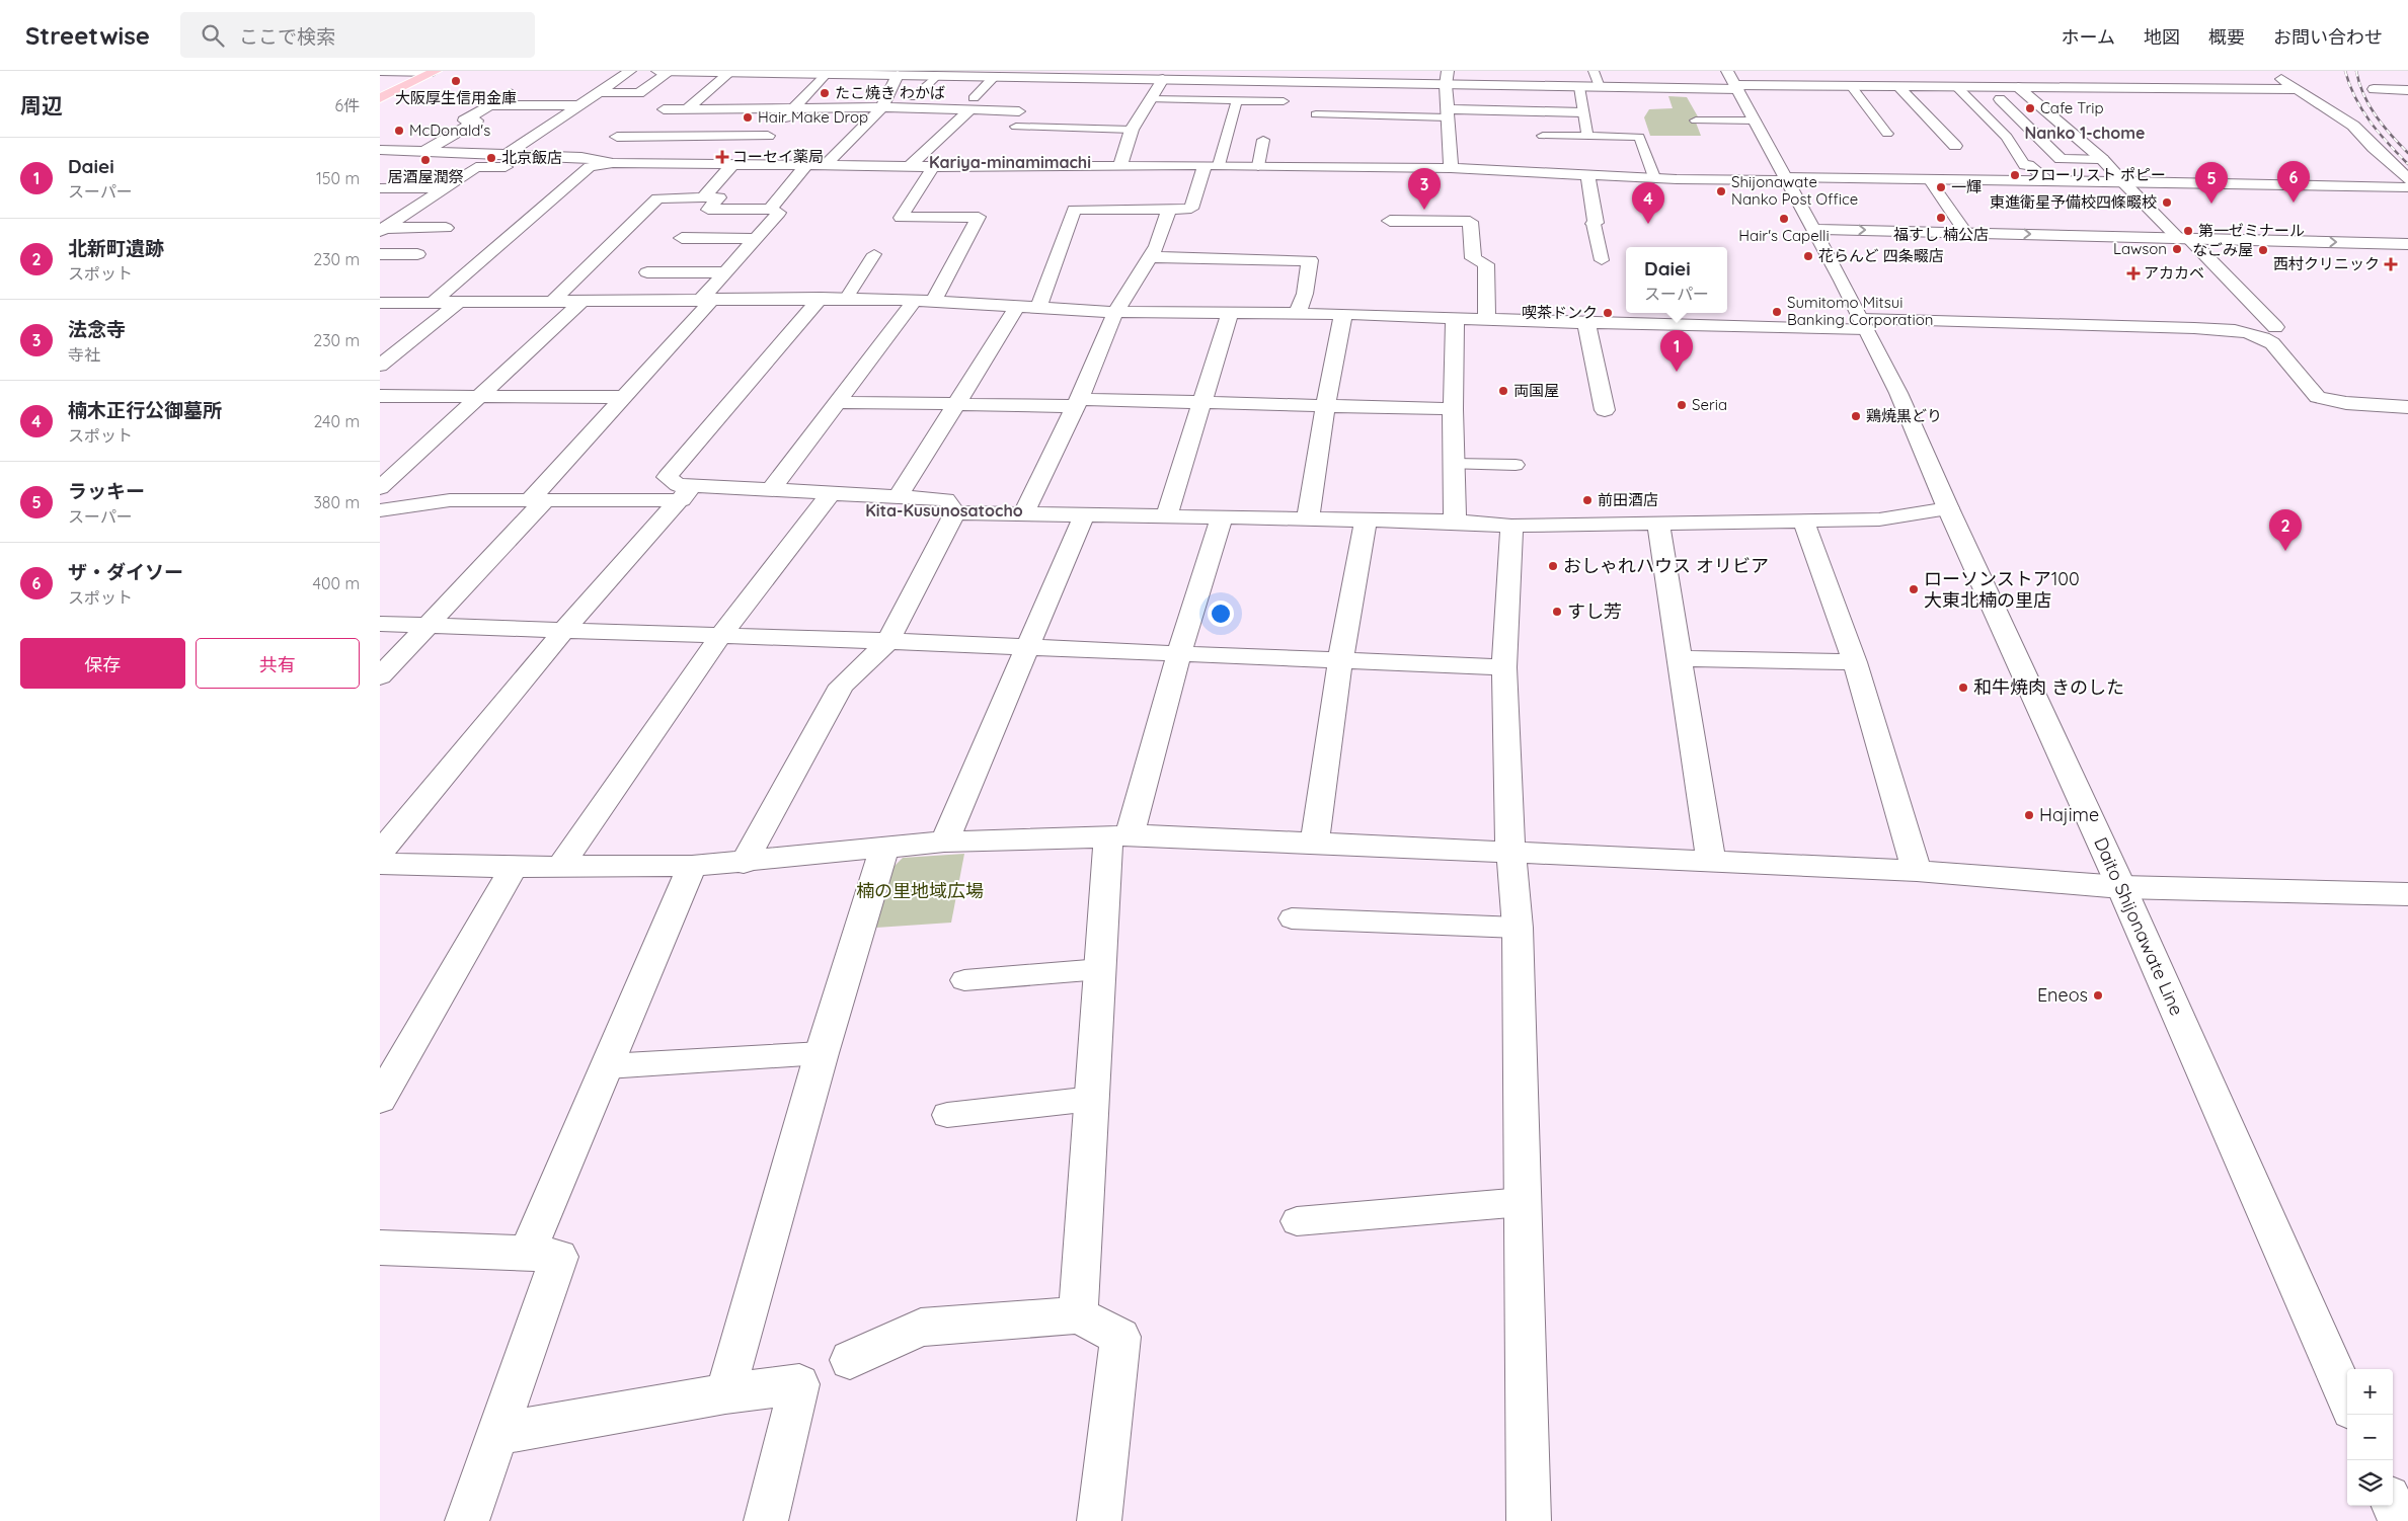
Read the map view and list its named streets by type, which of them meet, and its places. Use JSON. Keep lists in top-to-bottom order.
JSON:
{
  "streets": {
    "street": ["Daito Shijonawate Line"]
  },
  "districts": ["Nanko 1-chome", "Kariya-minamimachi", "Kita-Kusunosatocho"],
  "parks": ["楠の里地域広場"],
  "places": {
    "other": [
      "大阪厚生信用金庫",
      "たこ焼き わかば",
      "Cafe Trip",
      "Hair Make Drop",
      "McDonald's",
      "北京飯店",
      "居酒屋潤祭",
      "フローリスト ポピー",
      "一輝",
      "Shijonawate Nanko Post Office",
      "東進衛星予備校四條畷校",
      "福すし 楠公店",
      "Hair's Capelli",
      "第一ゼミナール",
      "Lawson",
      "なごみ屋",
      "花らんど 四条畷店",
      "Sumitomo Mitsui Banking Corporation",
      "喫茶ドンク",
      "両国屋",
      "Seria",
      "鶏焼黒どり",
      "前田酒店",
      "おしゃれハウス オリビア",
      "ローソンストア100 大東北楠の里店",
      "すし芳",
      "和牛焼肉 きのした",
      "Hajime",
      "Eneos"
    ],
    "health": ["コーセイ薬局", "西村クリニック", "アカカベ"]
  },
  "page": {
    "header": "Streetwise",
    "search": "ここで検索",
    "nav": [
      "ホーム",
      "地図",
      "概要",
      "お問い合わせ"
    ],
    "heading": ["周辺", "6件"],
    "list": [
      {
        "mark": "1",
        "name": "Daiei",
        "note": "スーパー",
        "value": "150 m"
      },
      {
        "mark": "2",
        "name": "北新町遺跡",
        "note": "スポット",
        "value": "230 m"
      },
      {
        "mark": "3",
        "name": "法念寺",
        "note": "寺社",
        "value": "230 m"
      },
      {
        "mark": "4",
        "name": "楠木正行公御墓所",
        "note": "スポット",
        "value": "240 m"
      },
      {
        "mark": "5",
        "name": "ラッキー",
        "note": "スーパー",
        "value": "380 m"
      },
      {
        "mark": "6",
        "name": "ザ・ダイソー",
        "note": "スポット",
        "value": "400 m"
      }
    ],
    "pins": [
      "6",
      "5",
      "3",
      "4",
      "1",
      "2"
    ],
    "popup": ["Daiei", "スーパー"],
    "buttons": ["保存", "共有"],
    "map_buttons": ["+", "−"]
  }
}
